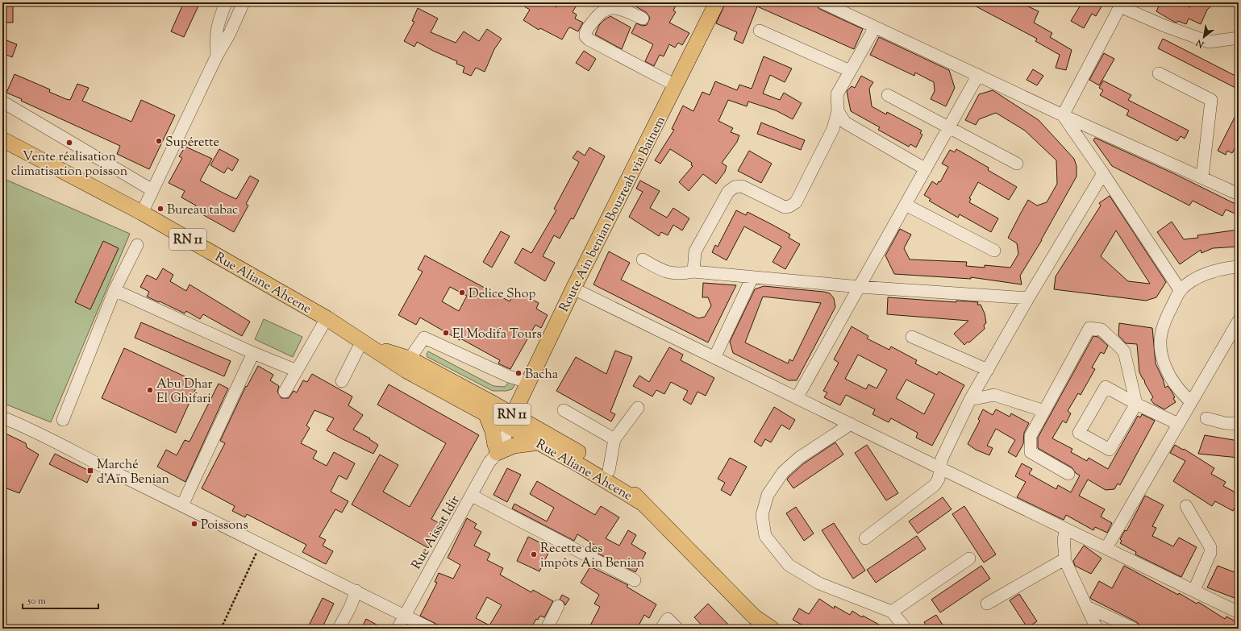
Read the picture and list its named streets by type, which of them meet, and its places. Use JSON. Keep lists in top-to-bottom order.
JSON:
{
  "streets": {
    "main road": ["Route Ain benian Bouzreah via Bainem", "RN 11", "Rue Aliane Ahcene"],
    "street": ["Rue Aissat Idir"]
  },
  "crossings": [
    ["Route Ain benian Bouzreah via Bainem", "Rue Aliane Ahcene"],
    ["Route Ain benian Bouzreah via Bainem", "Rue Aissat Idir"],
    ["RN 11", "Rue Aliane Ahcene"],
    ["Rue Aliane Ahcene", "Rue Aissat Idir"]
  ],
  "places": {
    "other": [
      "Supérette",
      "Vente réalisation climatisation poisson",
      "Bureau tabac",
      "Delice Shop",
      "El Modifa Tours",
      "Bacha",
      "Abu Dhar El Ghifari",
      "Poissons",
      "Recette des impôts Ain Benian"
    ],
    "transit": ["Marché d'Aïn Benian"]
  },
  "scale_bar": "50 m",
  "north": "bottom left"
}
